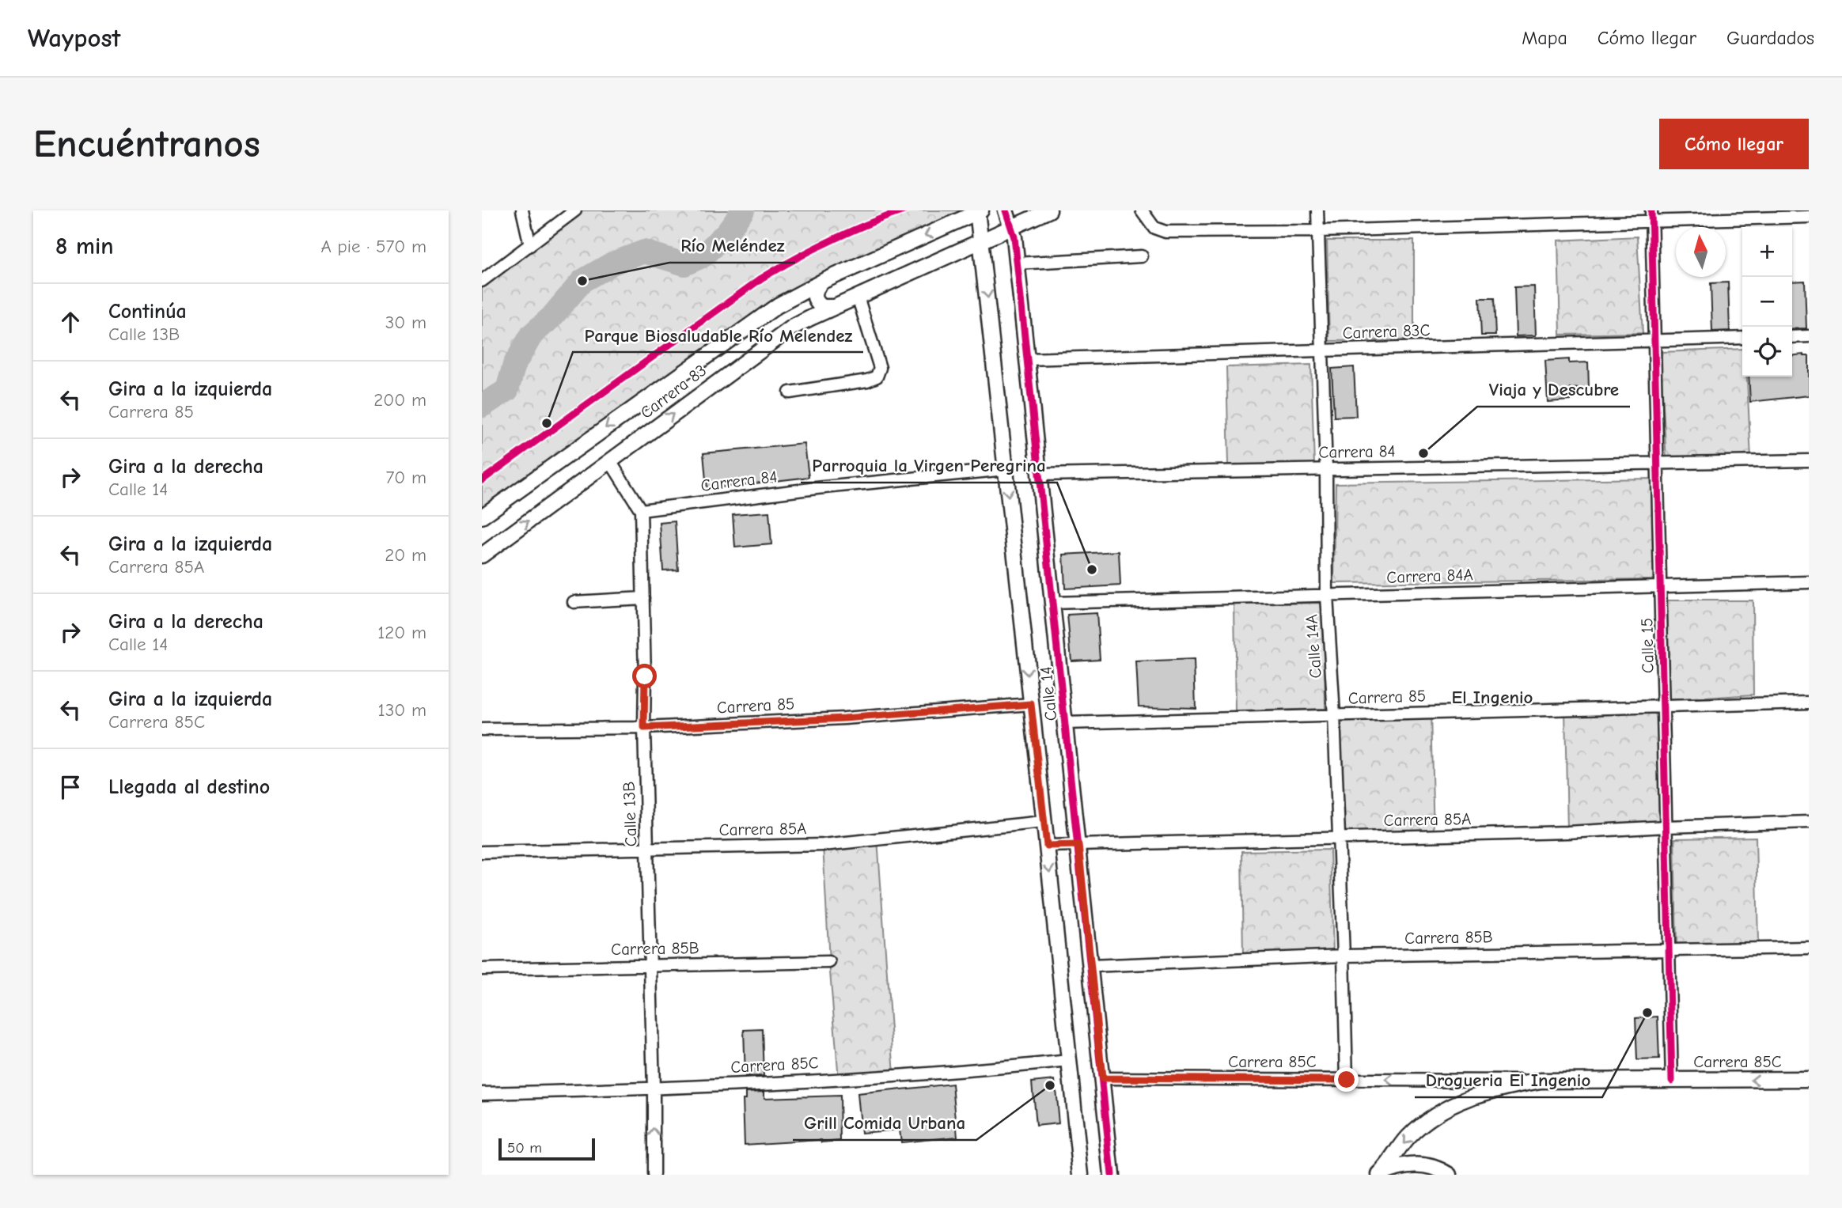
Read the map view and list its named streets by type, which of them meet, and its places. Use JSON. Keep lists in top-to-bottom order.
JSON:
{
  "streets": {
    "street": [
      "Carrera 83C",
      "Carrera 83",
      "Carrera 84",
      "Carrera 84A",
      "Calle 15",
      "Calle 14A",
      "Calle 14",
      "Carrera 85",
      "Calle 13B",
      "Carrera 85A",
      "Carrera 85B",
      "Carrera 85C"
    ]
  },
  "crossings": [
    ["Carrera 83C", "Calle 15"],
    ["Carrera 83C", "Calle 14A"],
    ["Carrera 83C", "Calle 14"],
    ["Carrera 83", "Calle 14"],
    ["Carrera 84", "Calle 15"],
    ["Carrera 84", "Calle 14A"],
    ["Carrera 84", "Calle 14"],
    ["Carrera 84", "Calle 13B"],
    ["Carrera 84A", "Calle 15"],
    ["Carrera 84A", "Calle 14A"],
    ["Carrera 84A", "Calle 14"],
    ["Calle 15", "Carrera 85"],
    ["Calle 15", "Carrera 85A"],
    ["Calle 15", "Carrera 85B"],
    ["Calle 15", "Carrera 85C"],
    ["Calle 14A", "Carrera 85"],
    ["Calle 14A", "Carrera 85A"],
    ["Calle 14A", "Carrera 85B"],
    ["Calle 14A", "Carrera 85C"],
    ["Calle 14", "Carrera 85"],
    ["Calle 14", "Carrera 85A"],
    ["Calle 14", "Carrera 85B"],
    ["Calle 14", "Carrera 85C"],
    ["Carrera 85", "Calle 13B"],
    ["Calle 13B", "Carrera 85A"],
    ["Calle 13B", "Carrera 85B"],
    ["Calle 13B", "Carrera 85C"]
  ],
  "districts": ["El Ingenio"],
  "places": [
    "Río Meléndez",
    "Parque Biosaludable Río Melendez",
    "Viaja y Descubre",
    "Parroquia la Virgen Peregrina",
    "Drogueria El Ingenio",
    "Grill Comida Urbana"
  ],
  "scale_bar": "50 m",
  "north": "top",
  "page": {
    "header": "Waypost",
    "nav": ["Mapa", "Cómo llegar", "Guardados"],
    "buttons": "Cómo llegar",
    "title": "Encuéntranos",
    "heading": ["8 min", "A pie · 570 m"],
    "map_buttons": ["+", "−"],
    "list": [
      ["Continúa", "Calle 13B", "30 m"],
      ["Gira a la izquierda", "Carrera 85", "200 m"],
      ["Gira a la derecha", "Calle 14", "70 m"],
      ["Gira a la izquierda", "Carrera 85A", "20 m"],
      ["Gira a la derecha", "Calle 14", "120 m"],
      ["Gira a la izquierda", "Carrera 85C", "130 m"],
      "Llegada al destino"
    ],
    "scale": "50 m"
  }
}
